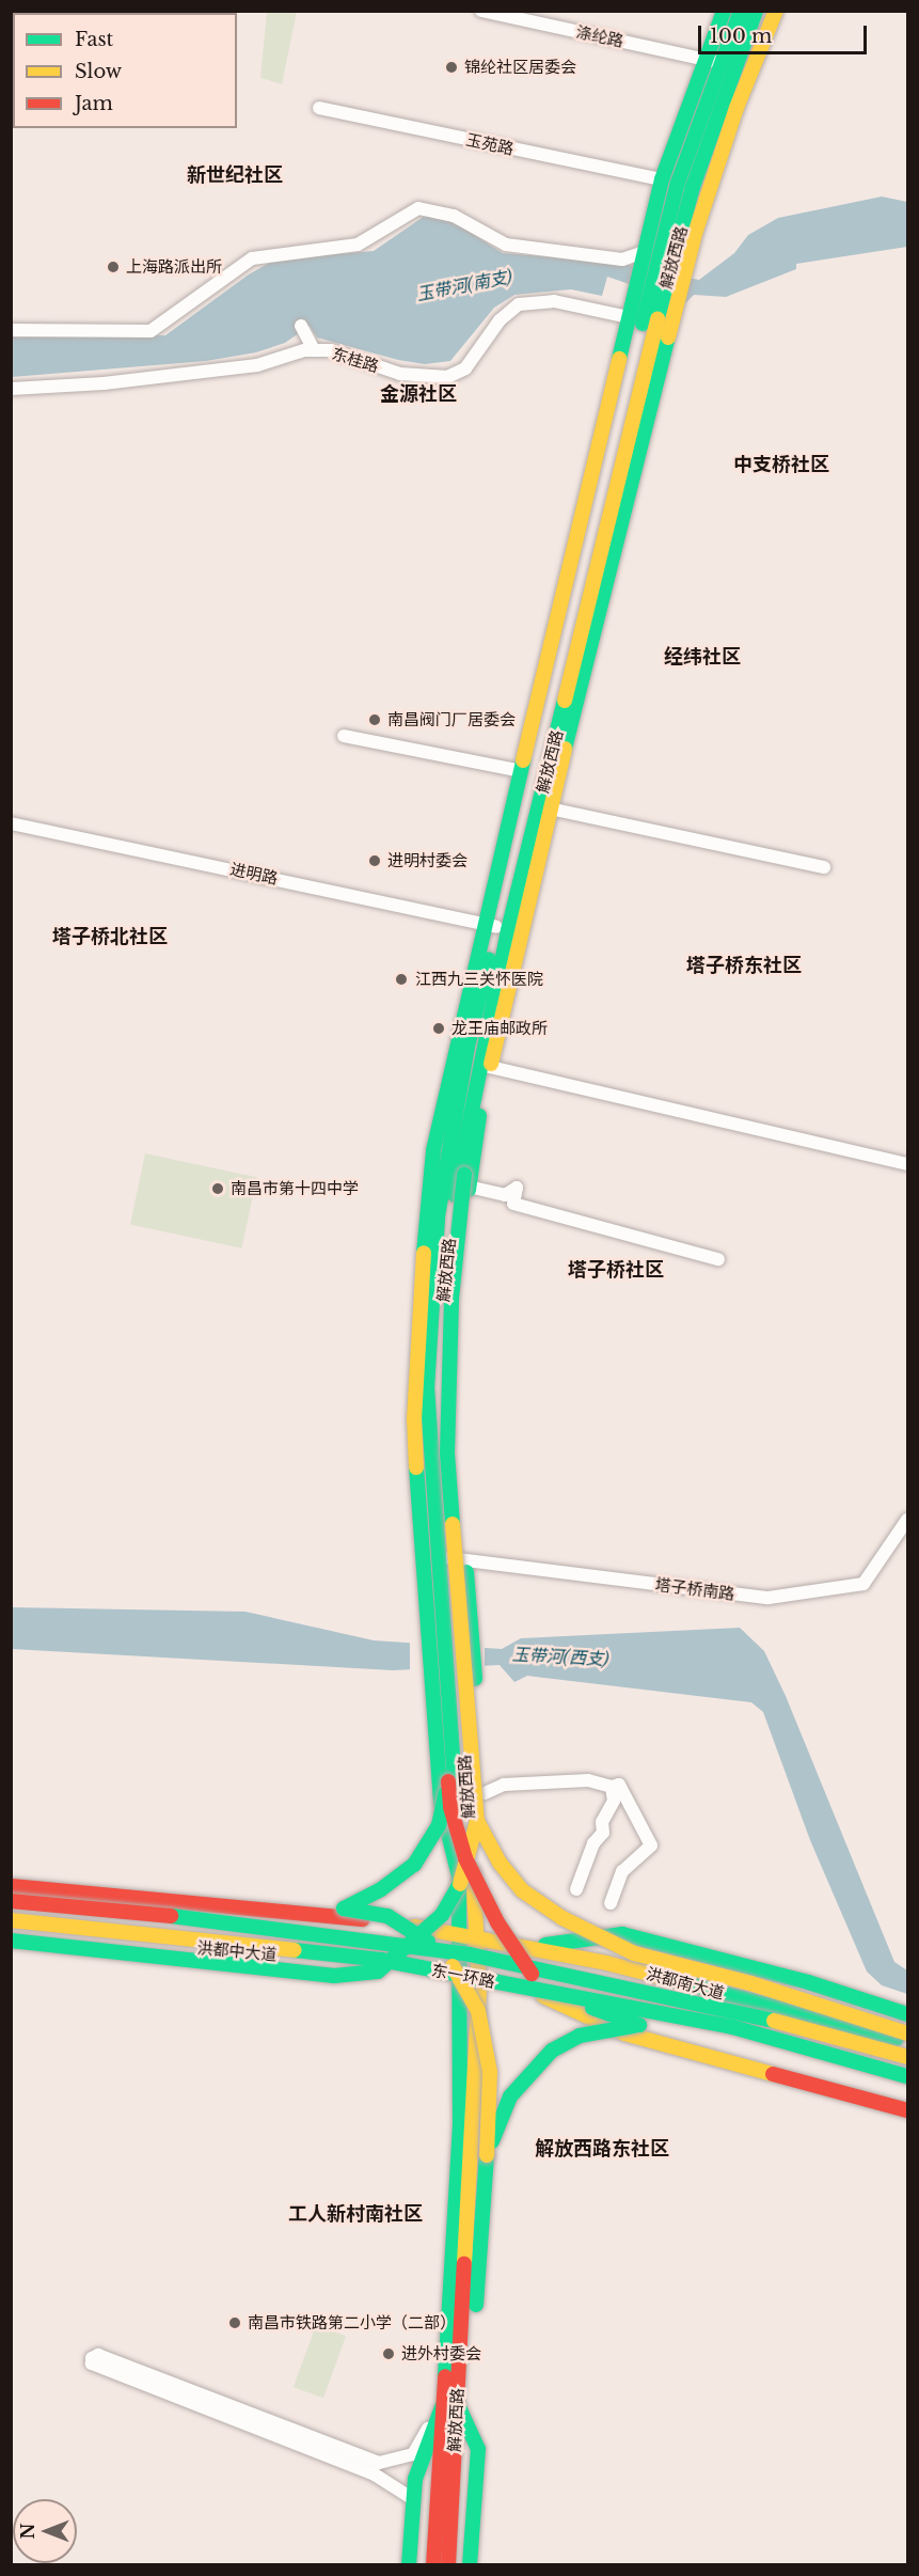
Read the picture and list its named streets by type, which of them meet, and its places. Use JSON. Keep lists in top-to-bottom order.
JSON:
{
  "streets": {
    "main road": [
      "解放西路",
      "洪都中大道",
      "东一环路",
      "洪都南大道"
    ],
    "street": [
      "涤纶路",
      "玉苑路",
      "东桂路",
      "进明路",
      "塔子桥南路"
    ]
  },
  "crossings": [
    ["涤纶路", "解放西路"],
    ["解放西路", "进明路"],
    ["解放西路", "塔子桥南路"],
    ["解放西路", "洪都中大道"],
    ["解放西路", "洪都南大道"]
  ],
  "districts": [
    "新世纪社区",
    "金源社区",
    "中支桥社区",
    "经纬社区",
    "塔子桥北社区",
    "塔子桥东社区",
    "塔子桥社区",
    "解放西路东社区",
    "工人新村南社区"
  ],
  "water": ["玉带河(南支)", "玉带河(西支)"],
  "places": [
    "锦纶社区居委会",
    "上海路派出所",
    "南昌阀门厂居委会",
    "进明村委会",
    "江西九三关怀医院",
    "龙王庙邮政所",
    "南昌市第十四中学",
    "南昌市铁路第二小学（二部）",
    "进外村委会"
  ],
  "legend": ["Fast", "Slow", "Jam"],
  "scale_bar": "100 m",
  "north": "left"
}
